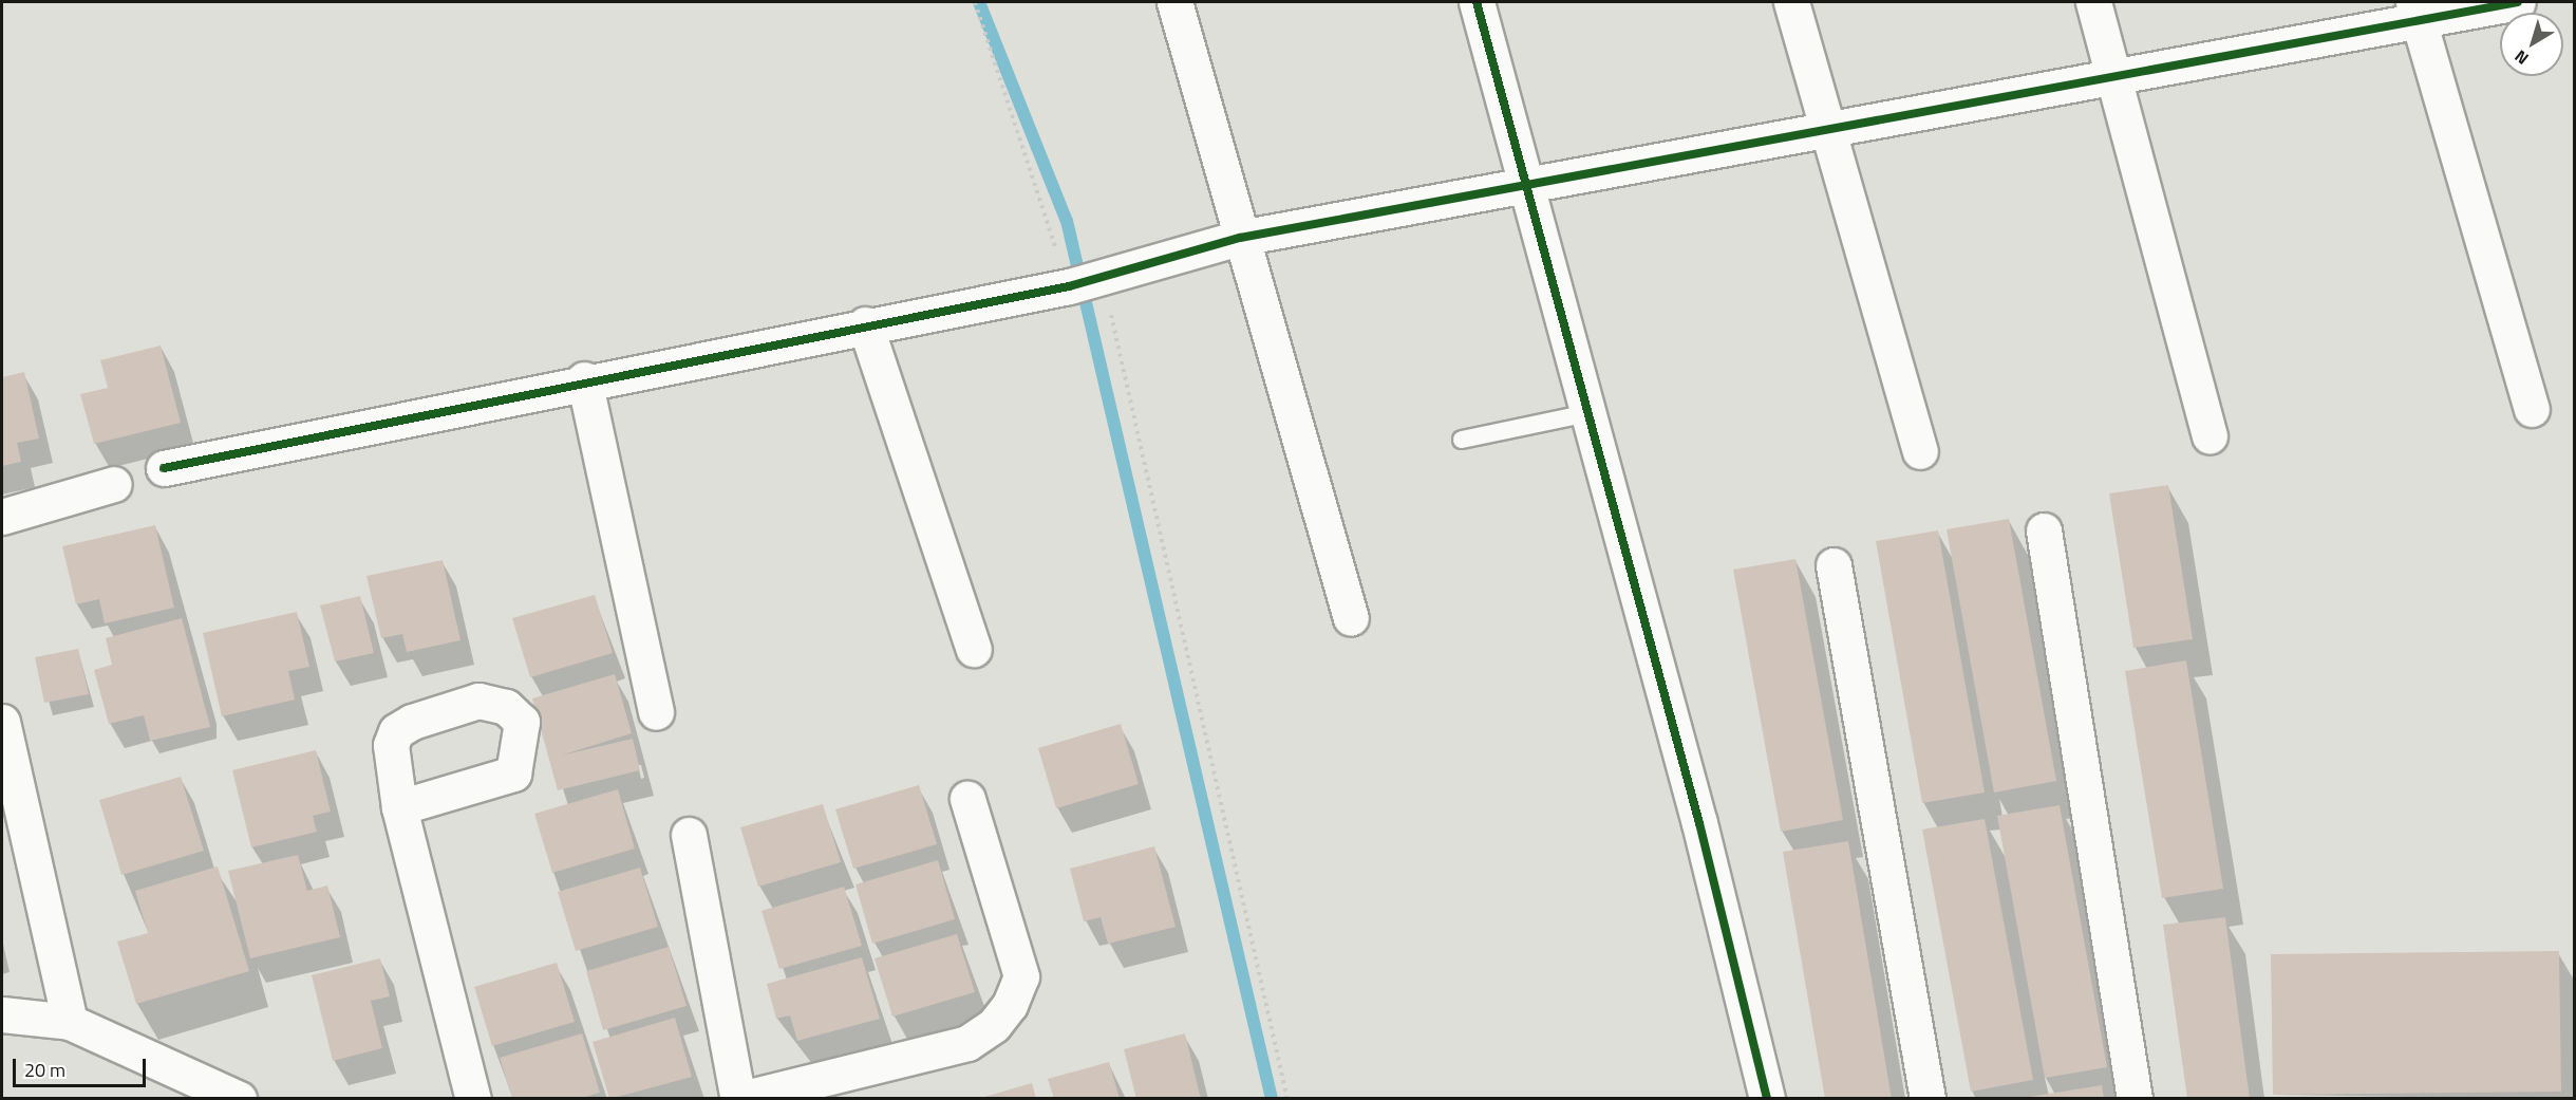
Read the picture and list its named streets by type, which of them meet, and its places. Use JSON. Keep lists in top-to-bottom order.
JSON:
{
  "scale_bar": "20 m",
  "north": "bottom left"
}
